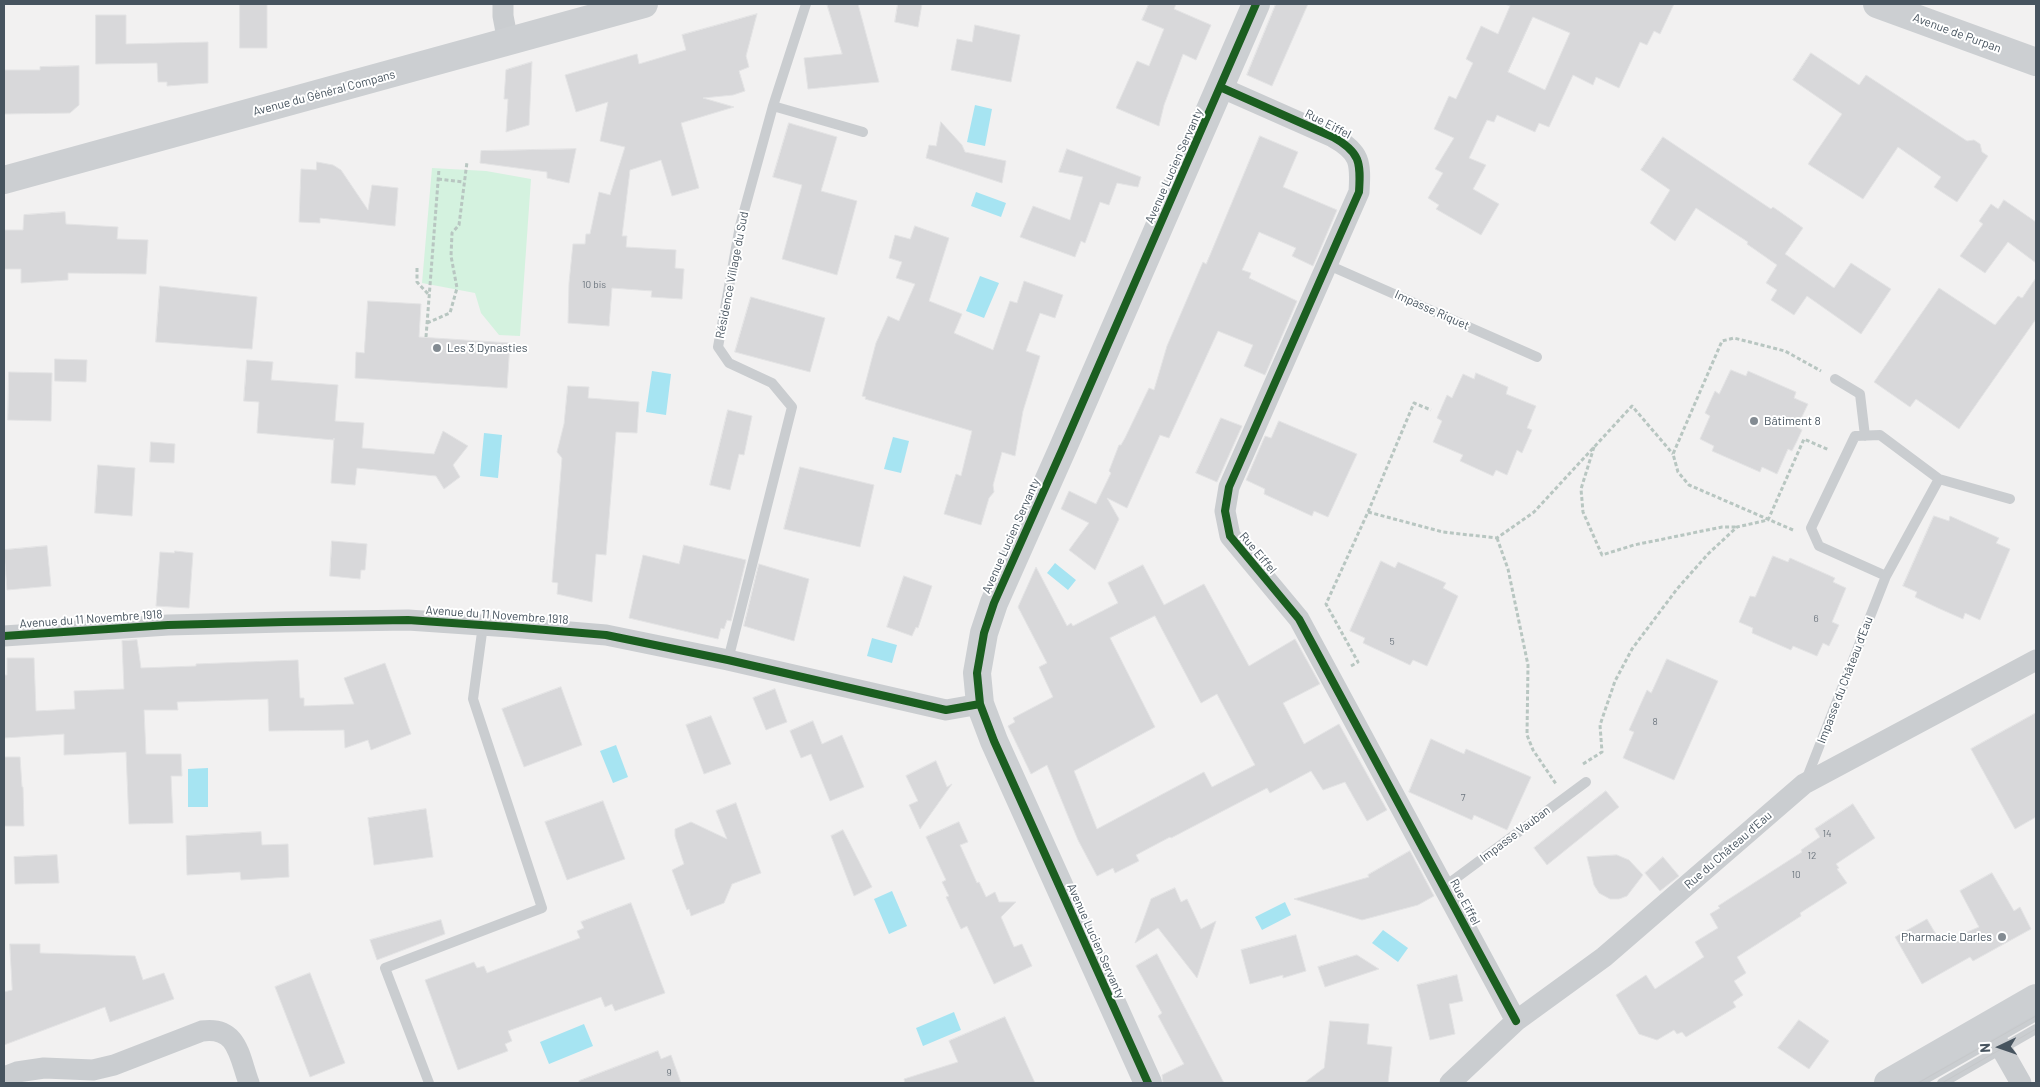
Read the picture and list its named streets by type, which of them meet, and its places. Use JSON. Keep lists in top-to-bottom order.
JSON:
{
  "streets": {
    "street": [
      "Avenue de Purpan",
      "Avenue du Général Compans",
      "Rue Eiffel",
      "Avenue Lucien Servanty",
      "Avenue du 11 Novembre 1918",
      "Rue du Château d'Eau"
    ],
    "lane": [
      "Résidence Village du Sud",
      "Impasse Riquet",
      "Impasse du Château d'Eau",
      "Impasse Vauban"
    ]
  },
  "crossings": [
    ["Rue Eiffel", "Avenue Lucien Servanty"],
    ["Rue Eiffel", "Impasse Riquet"],
    ["Rue Eiffel", "Impasse Vauban"],
    ["Rue Eiffel", "Rue du Château d'Eau"],
    ["Avenue Lucien Servanty", "Avenue du 11 Novembre 1918"],
    ["Résidence Village du Sud", "Avenue du 11 Novembre 1918"],
    ["Impasse du Château d'Eau", "Rue du Château d'Eau"]
  ],
  "places": ["Les 3 Dynasties", "Bâtiment 8", "Pharmacie Darles"],
  "house_numbers": [
    "10 bis",
    "6",
    "5",
    "8",
    "7",
    "14",
    "12",
    "10",
    "9"
  ],
  "north": "left"
}
